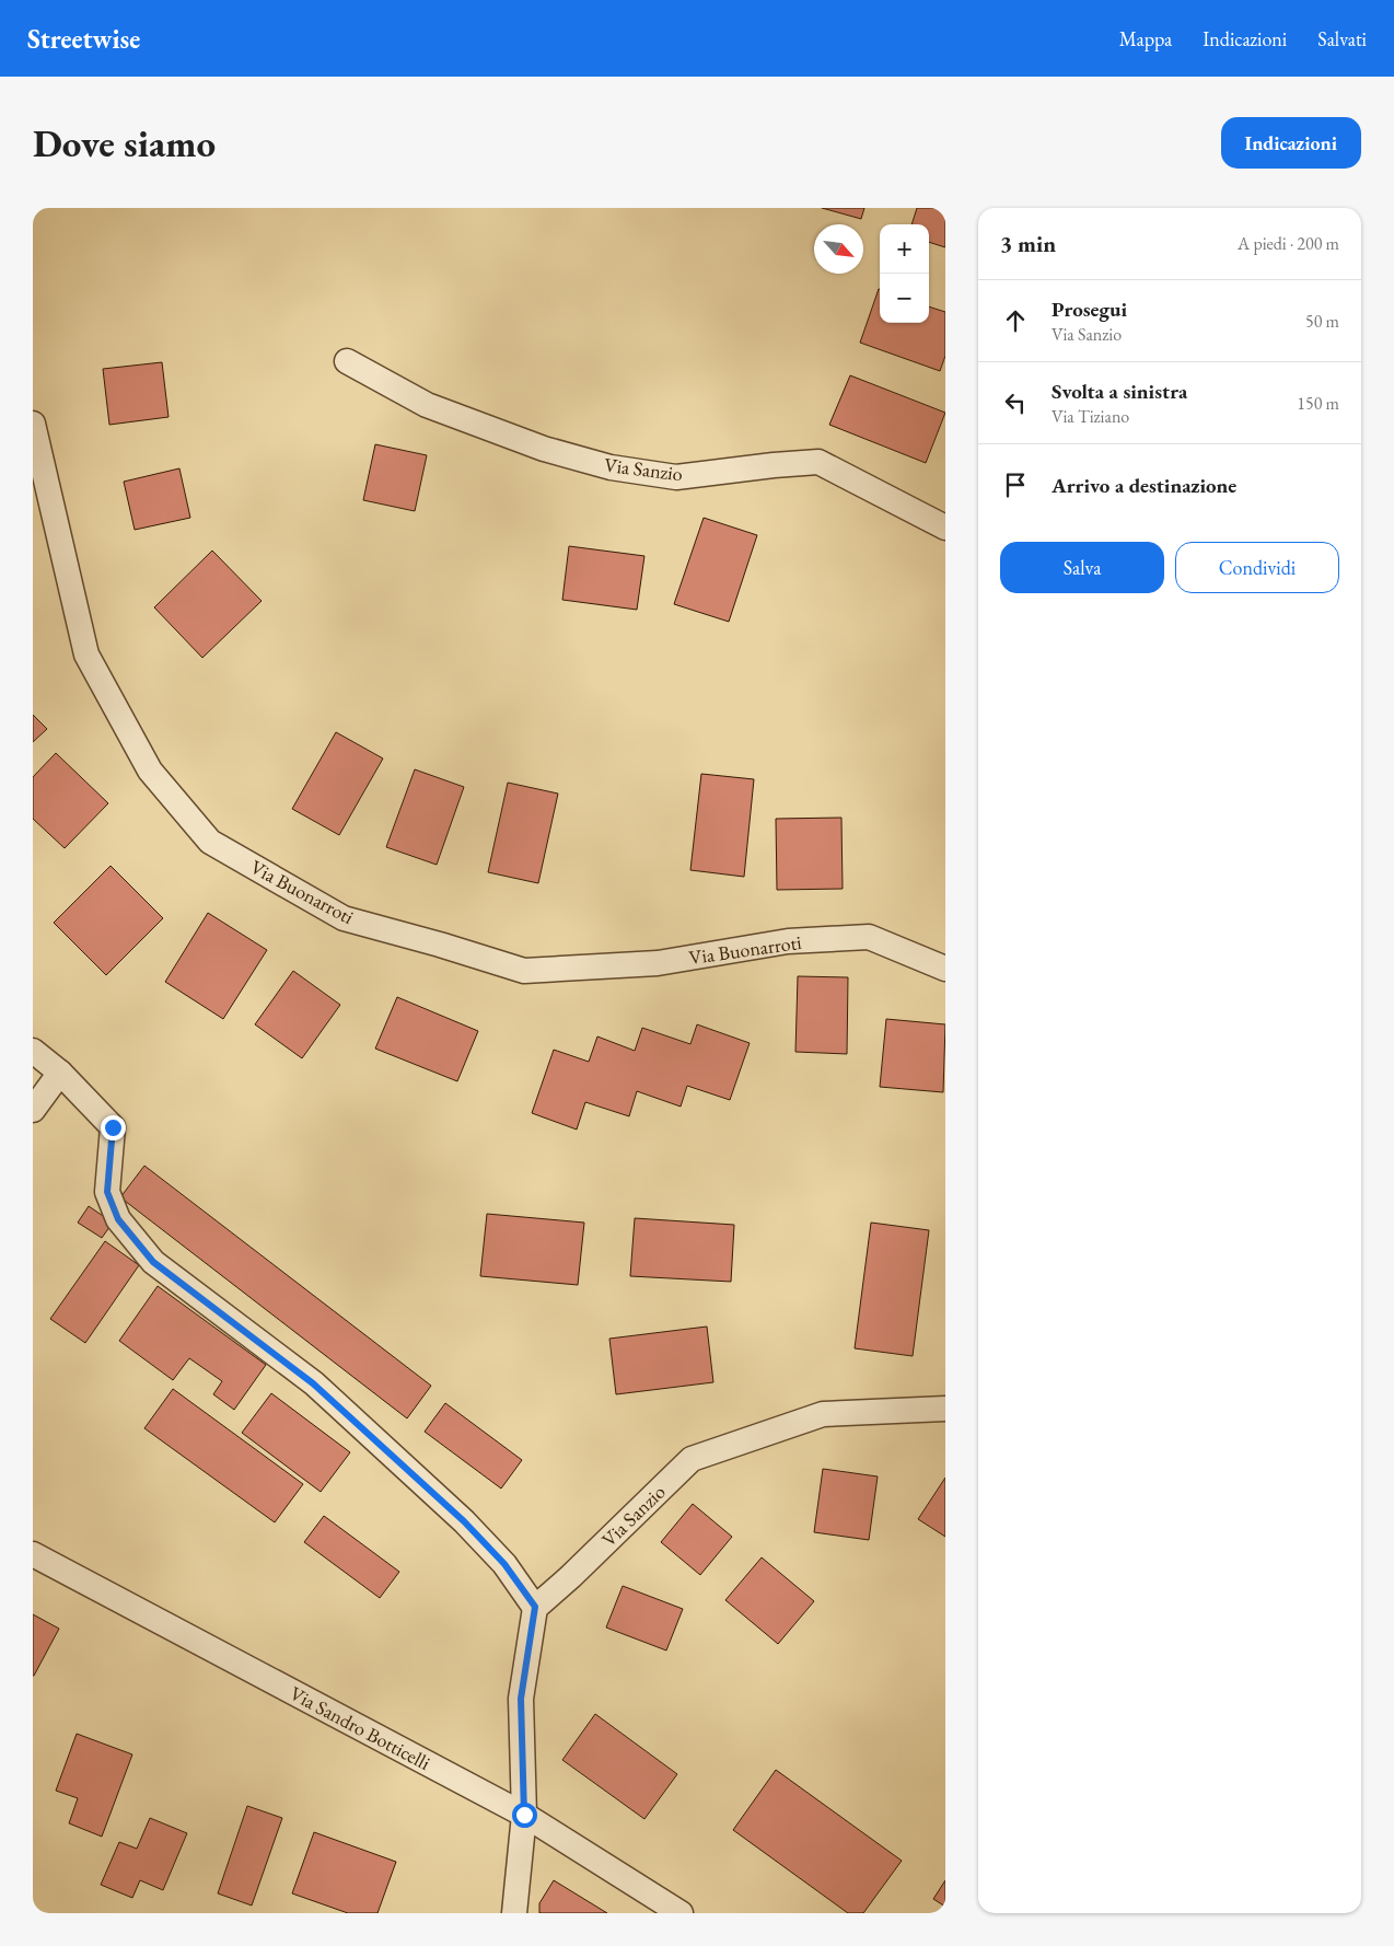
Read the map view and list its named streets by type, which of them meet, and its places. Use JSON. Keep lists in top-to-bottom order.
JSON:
{
  "streets": {
    "street": ["Via Sanzio", "Via Buonarroti", "Via Sandro Botticelli"]
  },
  "north": "bottom right",
  "page": {
    "header": "Streetwise",
    "nav": ["Mappa", "Indicazioni", "Salvati"],
    "buttons": [
      "Indicazioni",
      ["Salva", "Condividi"]
    ],
    "title": "Dove siamo",
    "heading": ["3 min", "A piedi · 200 m"],
    "map_buttons": ["+", "−"],
    "list": [
      ["Prosegui", "Via Sanzio", "50 m"],
      ["Svolta a sinistra", "Via Tiziano", "150 m"],
      "Arrivo a destinazione"
    ]
  }
}
